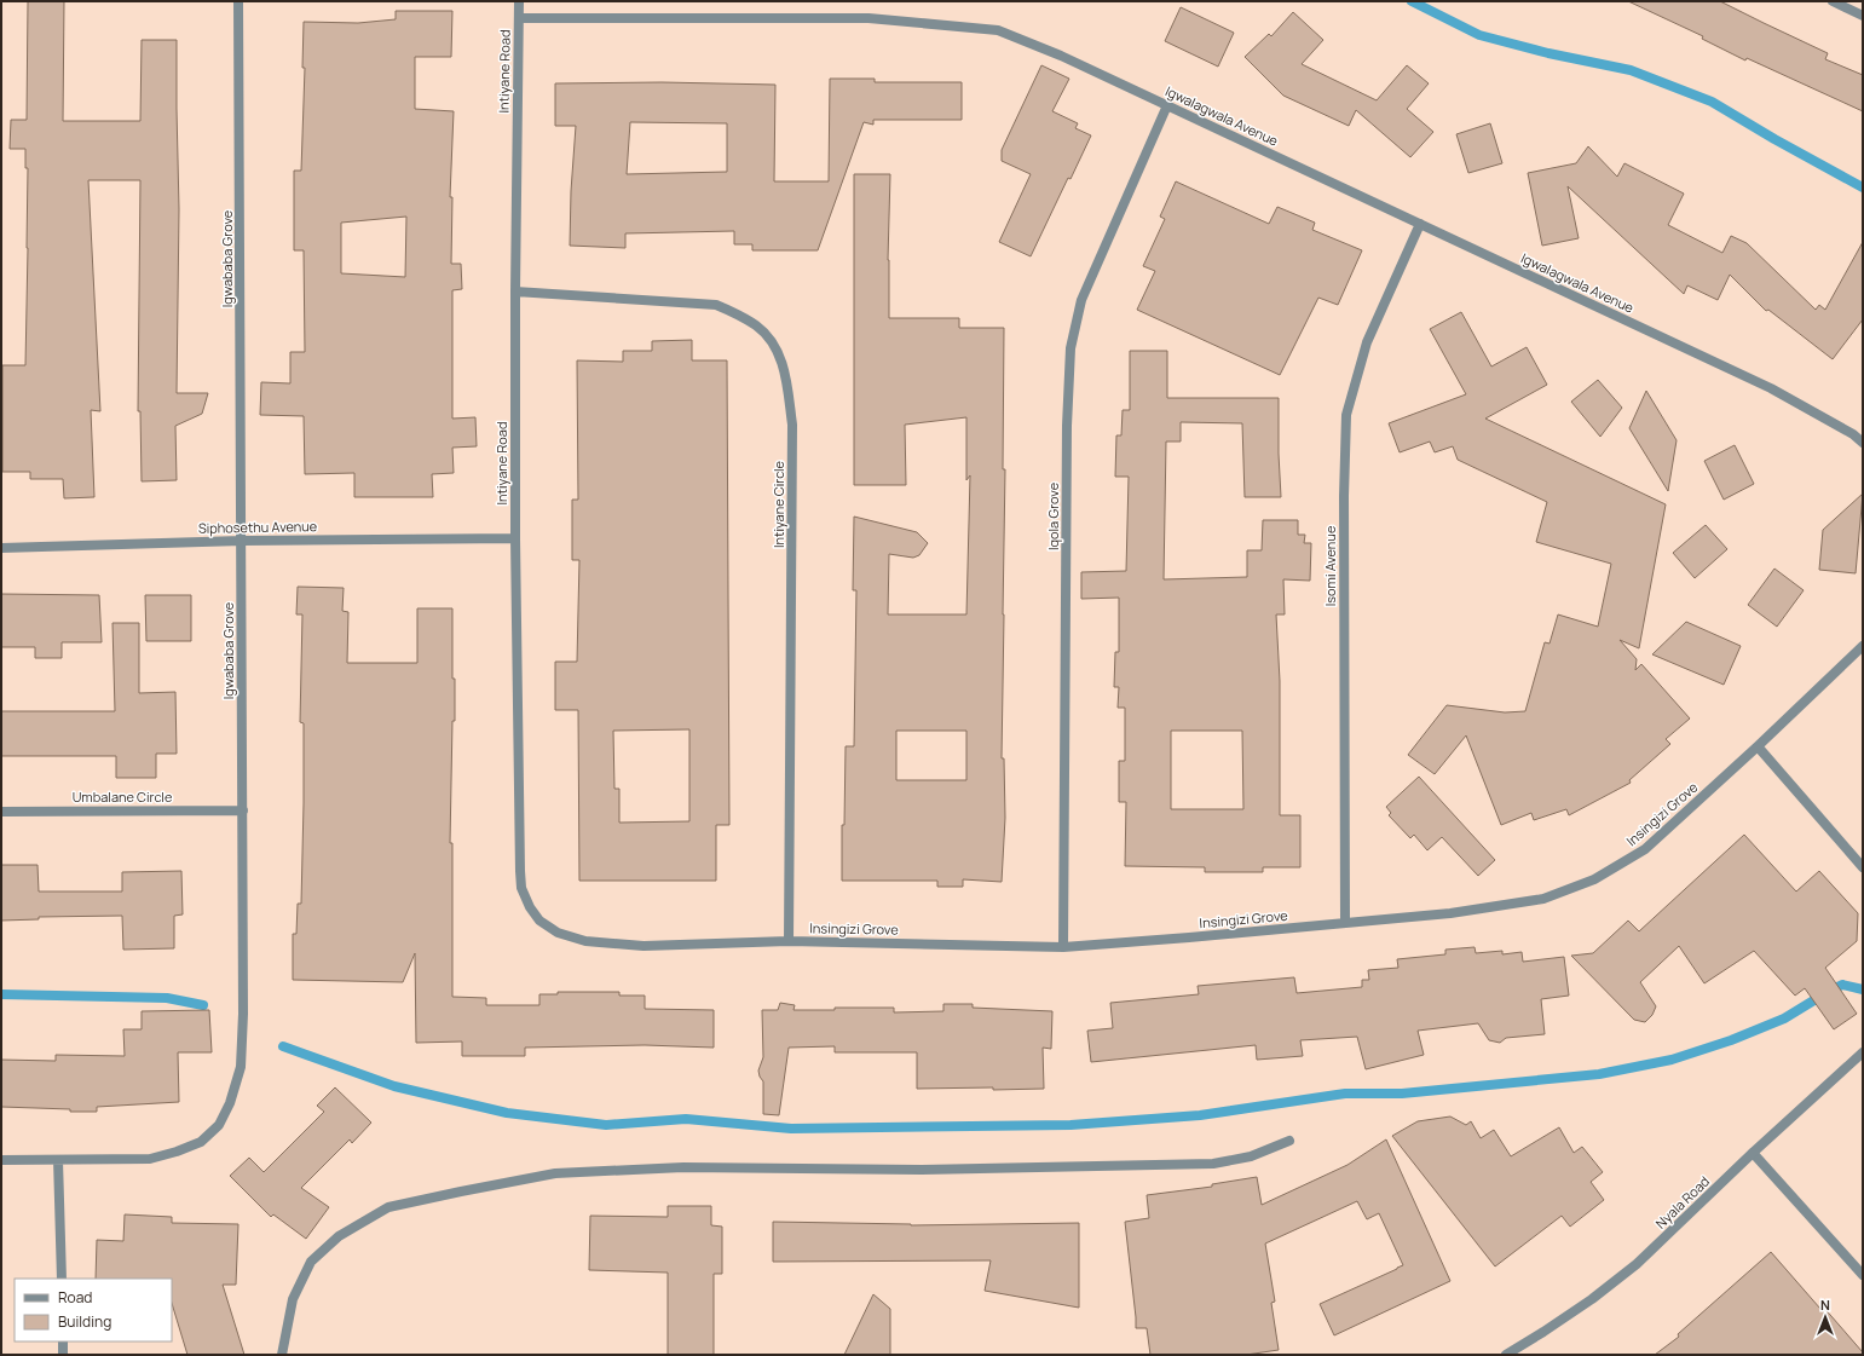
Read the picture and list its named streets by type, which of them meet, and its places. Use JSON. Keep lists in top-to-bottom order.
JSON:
{
  "streets": {
    "street": [
      "Intiyane Road",
      "Igwalagwala Avenue",
      "Igwababa Grove",
      "Intiyane Circle",
      "Iqola Grove",
      "Siphosethu Avenue",
      "Isomi Avenue",
      "Umbalane Circle",
      "Insingizi Grove",
      "Nyala Road"
    ]
  },
  "crossings": [
    ["Intiyane Road", "Igwalagwala Avenue"],
    ["Intiyane Road", "Intiyane Circle"],
    ["Intiyane Road", "Siphosethu Avenue"],
    ["Intiyane Road", "Insingizi Grove"],
    ["Igwalagwala Avenue", "Iqola Grove"],
    ["Igwalagwala Avenue", "Isomi Avenue"],
    ["Igwababa Grove", "Siphosethu Avenue"],
    ["Igwababa Grove", "Umbalane Circle"],
    ["Intiyane Circle", "Insingizi Grove"],
    ["Iqola Grove", "Insingizi Grove"],
    ["Isomi Avenue", "Insingizi Grove"]
  ],
  "legend": ["Road", "Building"],
  "north": "top"
}
